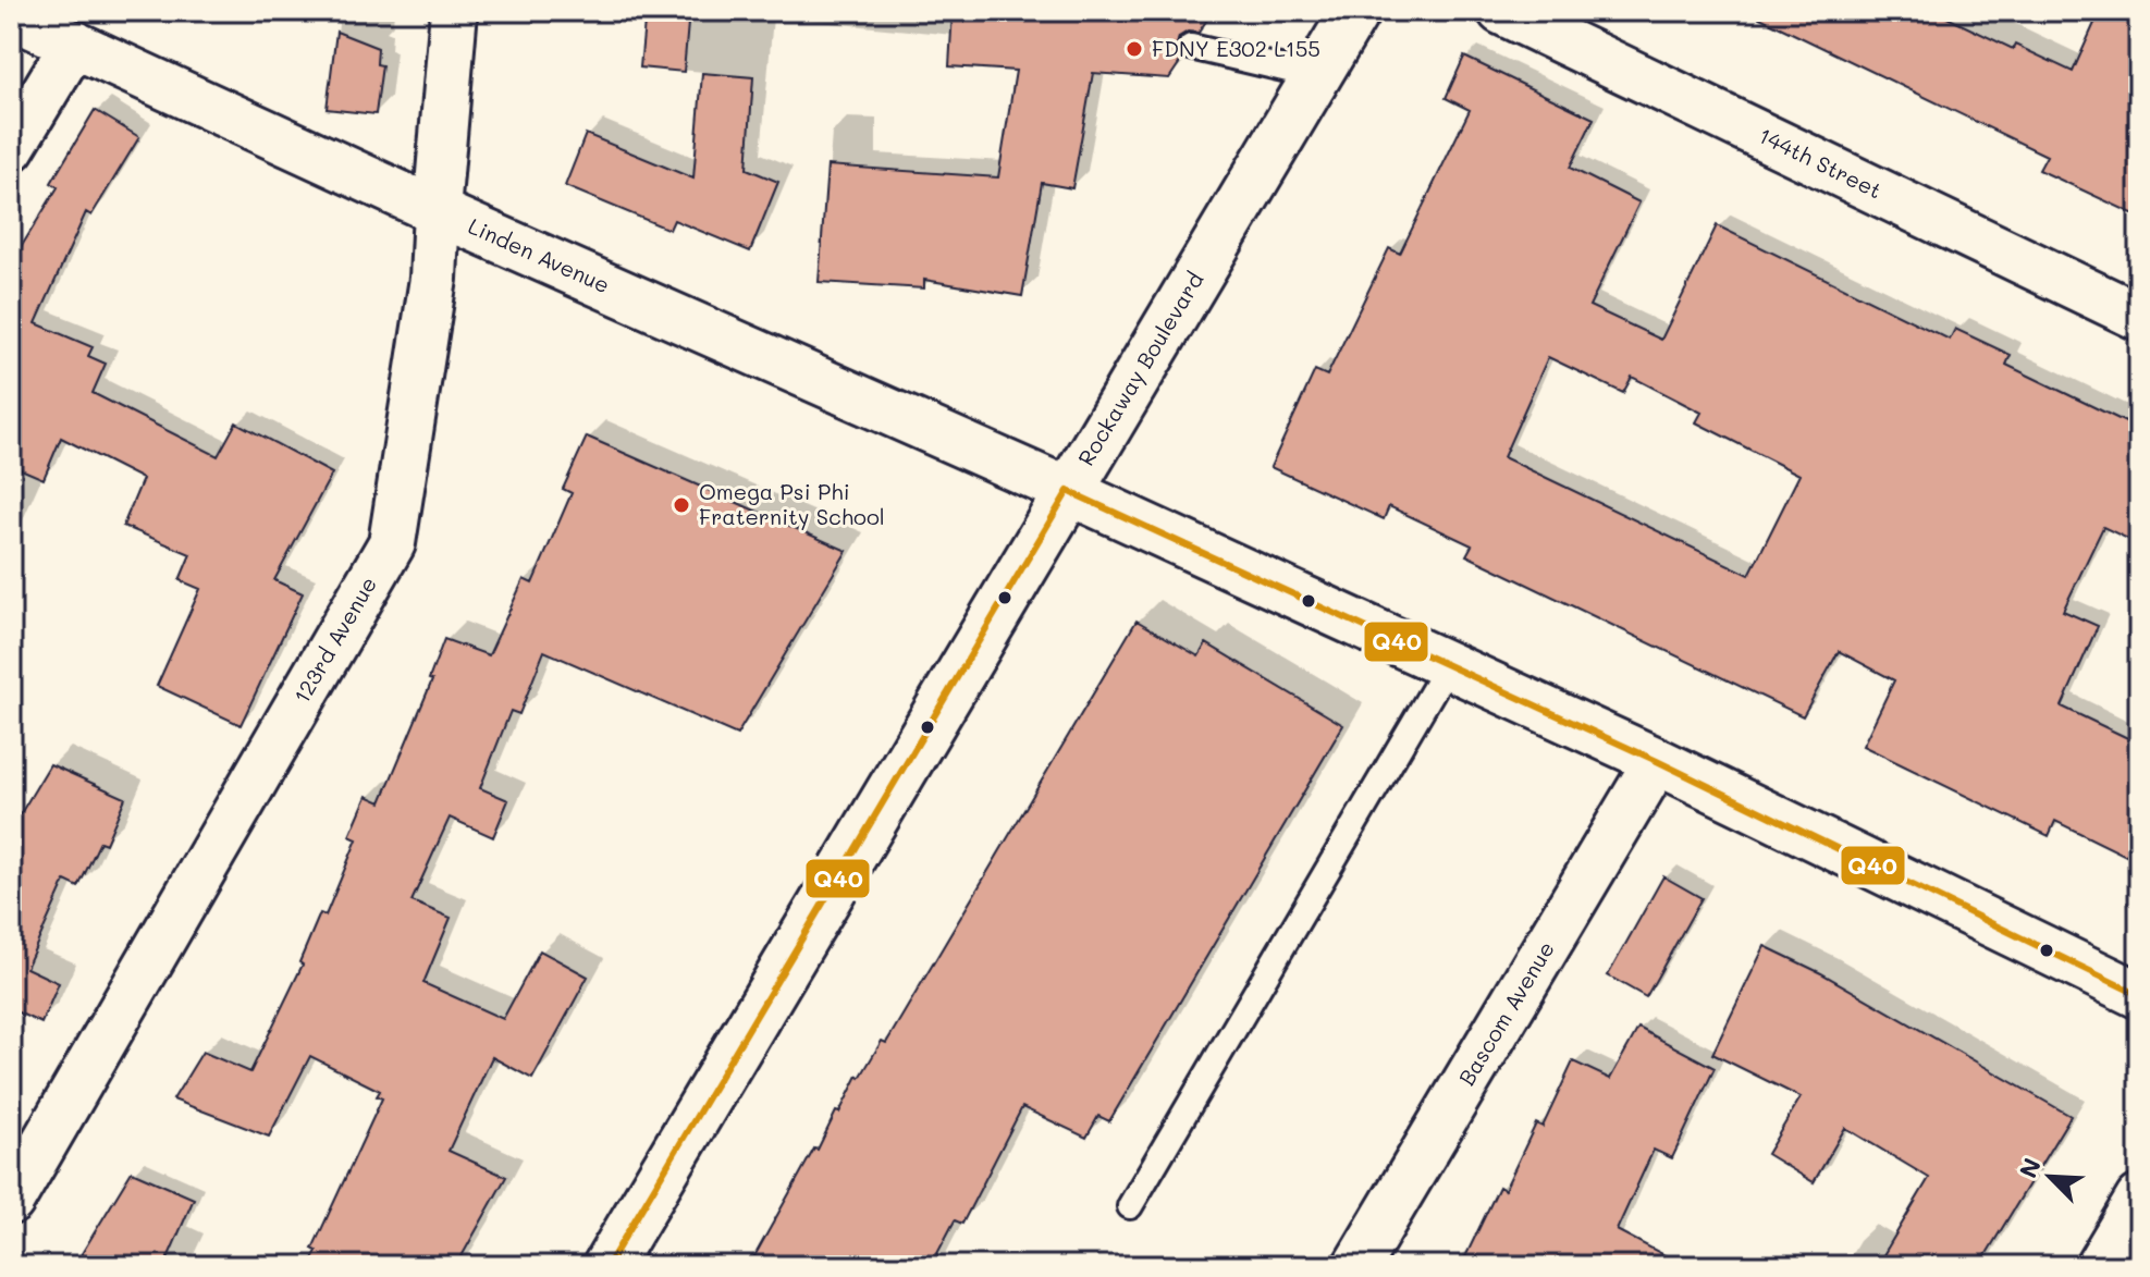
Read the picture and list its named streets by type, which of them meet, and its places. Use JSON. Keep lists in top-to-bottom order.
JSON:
{
  "streets": {
    "main road": ["Rockaway Boulevard"],
    "street": [
      "144th Street",
      "Linden Avenue",
      "123rd Avenue",
      "Bascom Avenue"
    ]
  },
  "crossings": [
    ["Linden Avenue", "Rockaway Boulevard"],
    ["Linden Avenue", "123rd Avenue"],
    ["Linden Avenue", "Bascom Avenue"]
  ],
  "places": ["FDNY E302 L155", "Omega Psi Phi Fraternity School"],
  "lines": ["transit line Q40"],
  "north": "top left"
}
